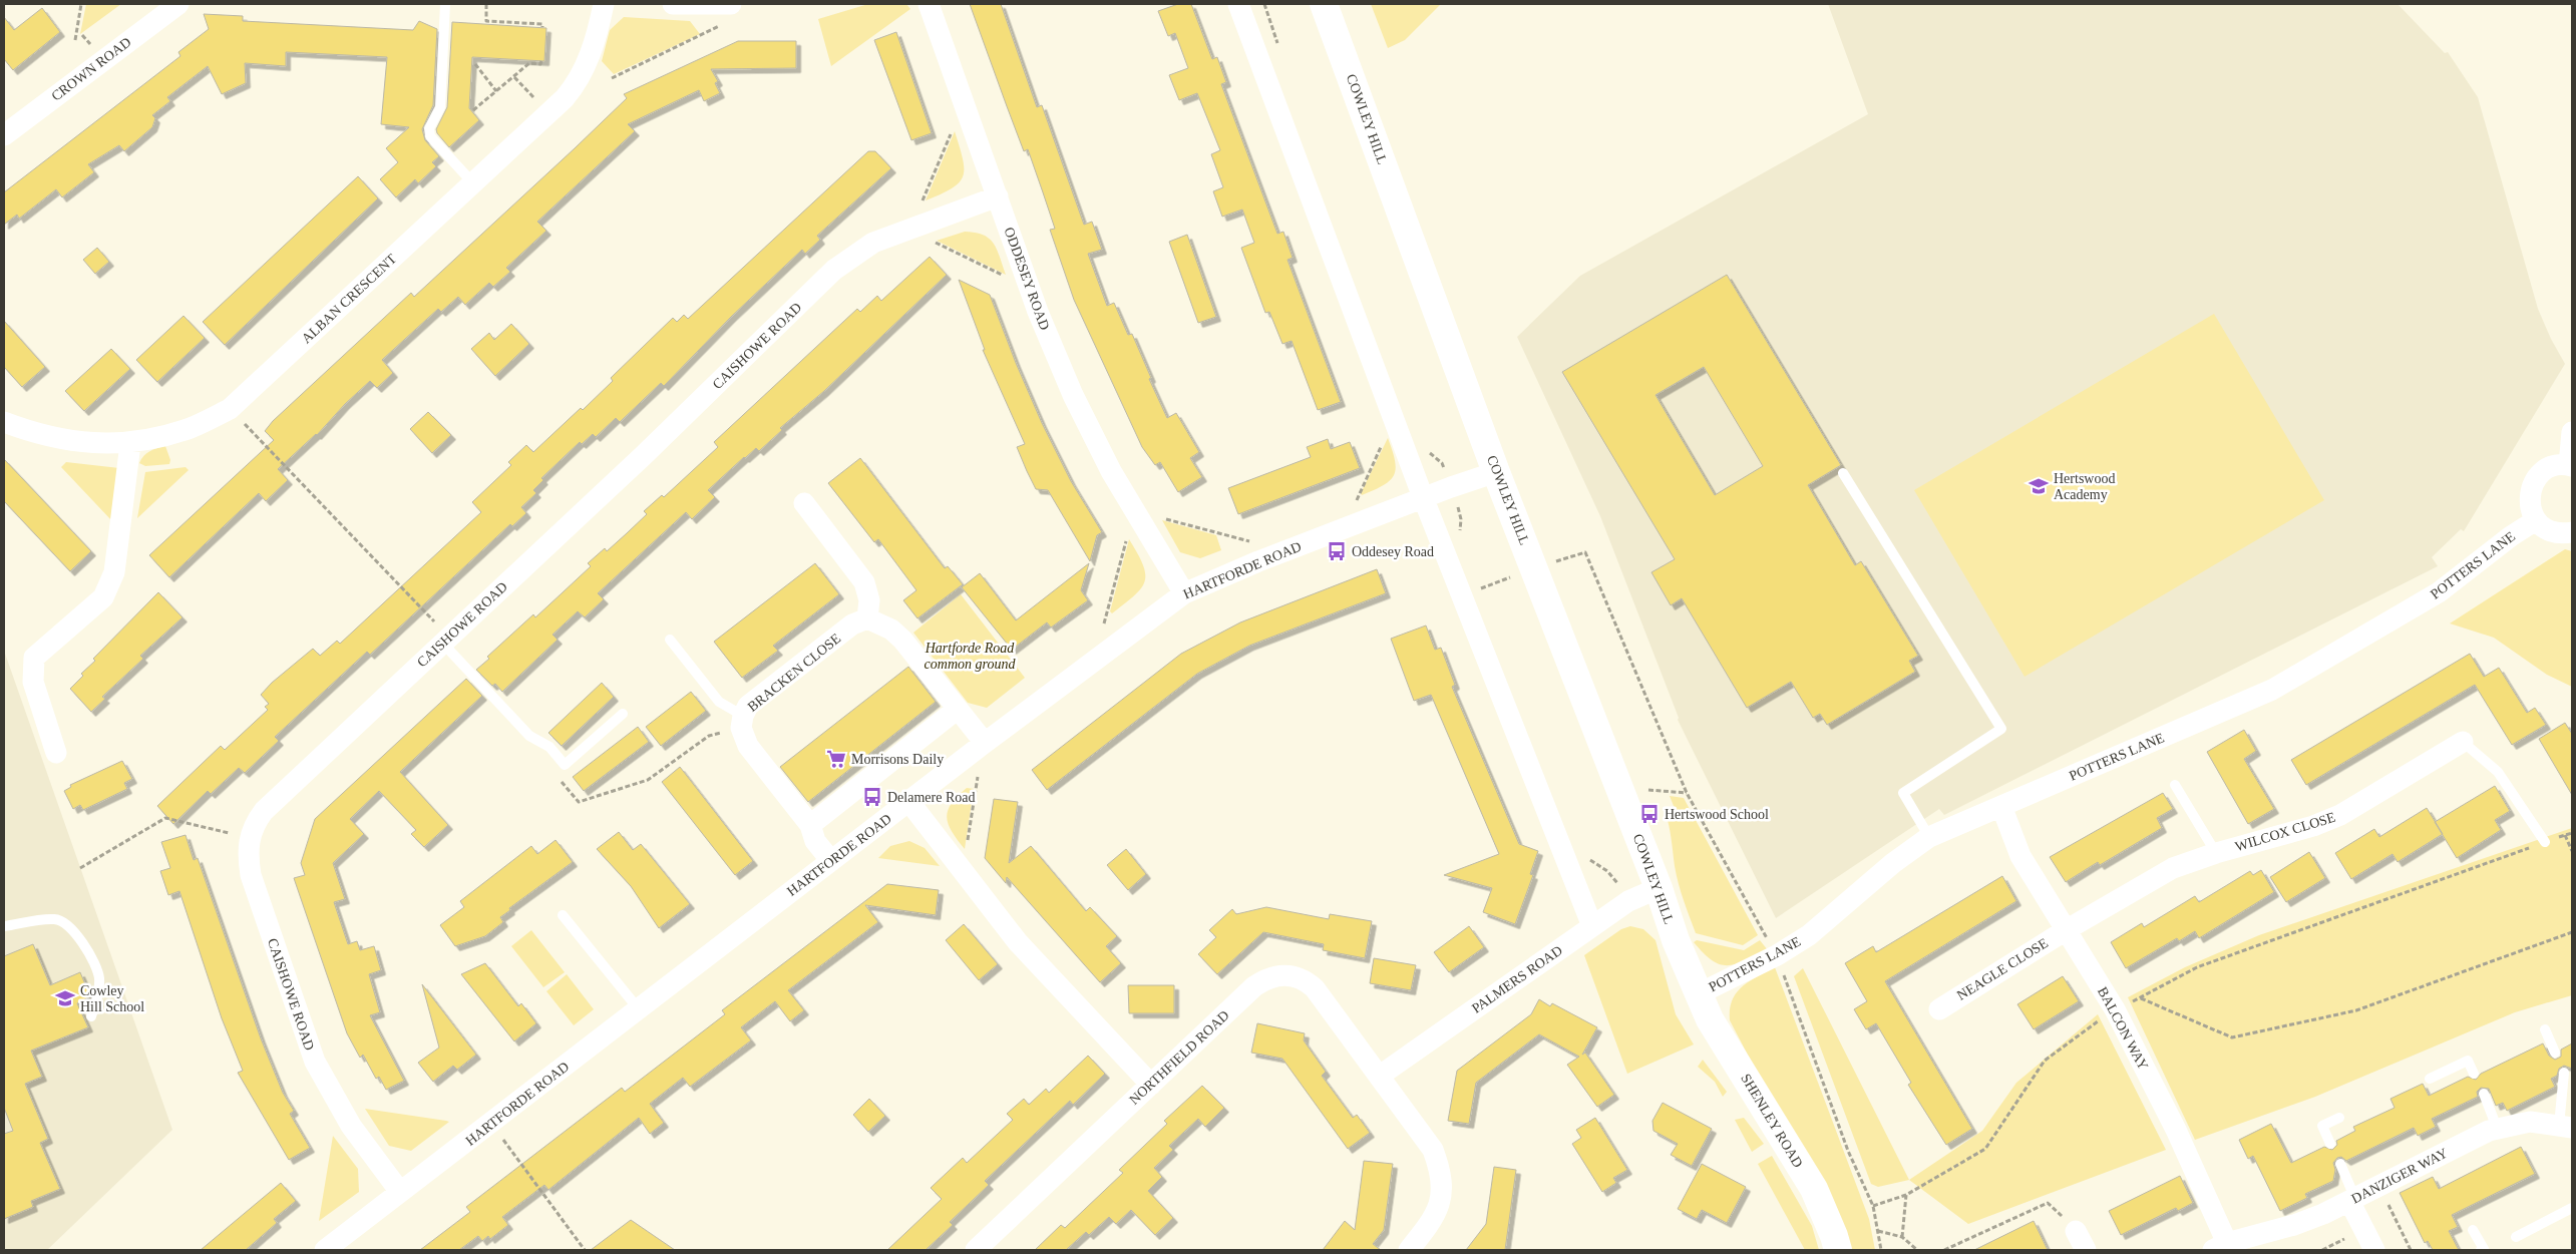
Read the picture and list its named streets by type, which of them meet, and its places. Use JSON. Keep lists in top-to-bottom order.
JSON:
{
  "streets": {
    "main road": ["COWLEY HILL", "SHENLEY ROAD"],
    "street": [
      "CROWN ROAD",
      "ODDESEY ROAD",
      "ALBAN CRESCENT",
      "CAISHOWE ROAD",
      "POTTERS LANE",
      "HARTFORDE ROAD",
      "BRACKEN CLOSE",
      "WILCOX CLOSE",
      "NEAGLE CLOSE",
      "PALMERS ROAD",
      "BALCON WAY",
      "NORTHFIELD ROAD",
      "DANZIGER WAY"
    ]
  },
  "crossings": [
    ["COWLEY HILL", "POTTERS LANE"],
    ["COWLEY HILL", "HARTFORDE ROAD"],
    ["COWLEY HILL", "PALMERS ROAD"],
    ["COWLEY HILL", "SHENLEY ROAD"],
    ["ODDESEY ROAD", "CAISHOWE ROAD"],
    ["ODDESEY ROAD", "HARTFORDE ROAD"],
    ["CAISHOWE ROAD", "HARTFORDE ROAD"],
    ["POTTERS LANE", "BALCON WAY"],
    ["POTTERS LANE", "SHENLEY ROAD"],
    ["HARTFORDE ROAD", "BRACKEN CLOSE"],
    ["WILCOX CLOSE", "NEAGLE CLOSE"],
    ["WILCOX CLOSE", "BALCON WAY"],
    ["NEAGLE CLOSE", "BALCON WAY"],
    ["PALMERS ROAD", "NORTHFIELD ROAD"],
    ["BALCON WAY", "DANZIGER WAY"]
  ],
  "parks": ["Hartforde Road common ground"],
  "places": {
    "school or university": ["Hertswood Academy", "Cowley Hill School"],
    "bus stop": ["Oddesey Road", "Delamere Road", "Hertswood School"],
    "supermarket": ["Morrisons Daily"]
  }
}
